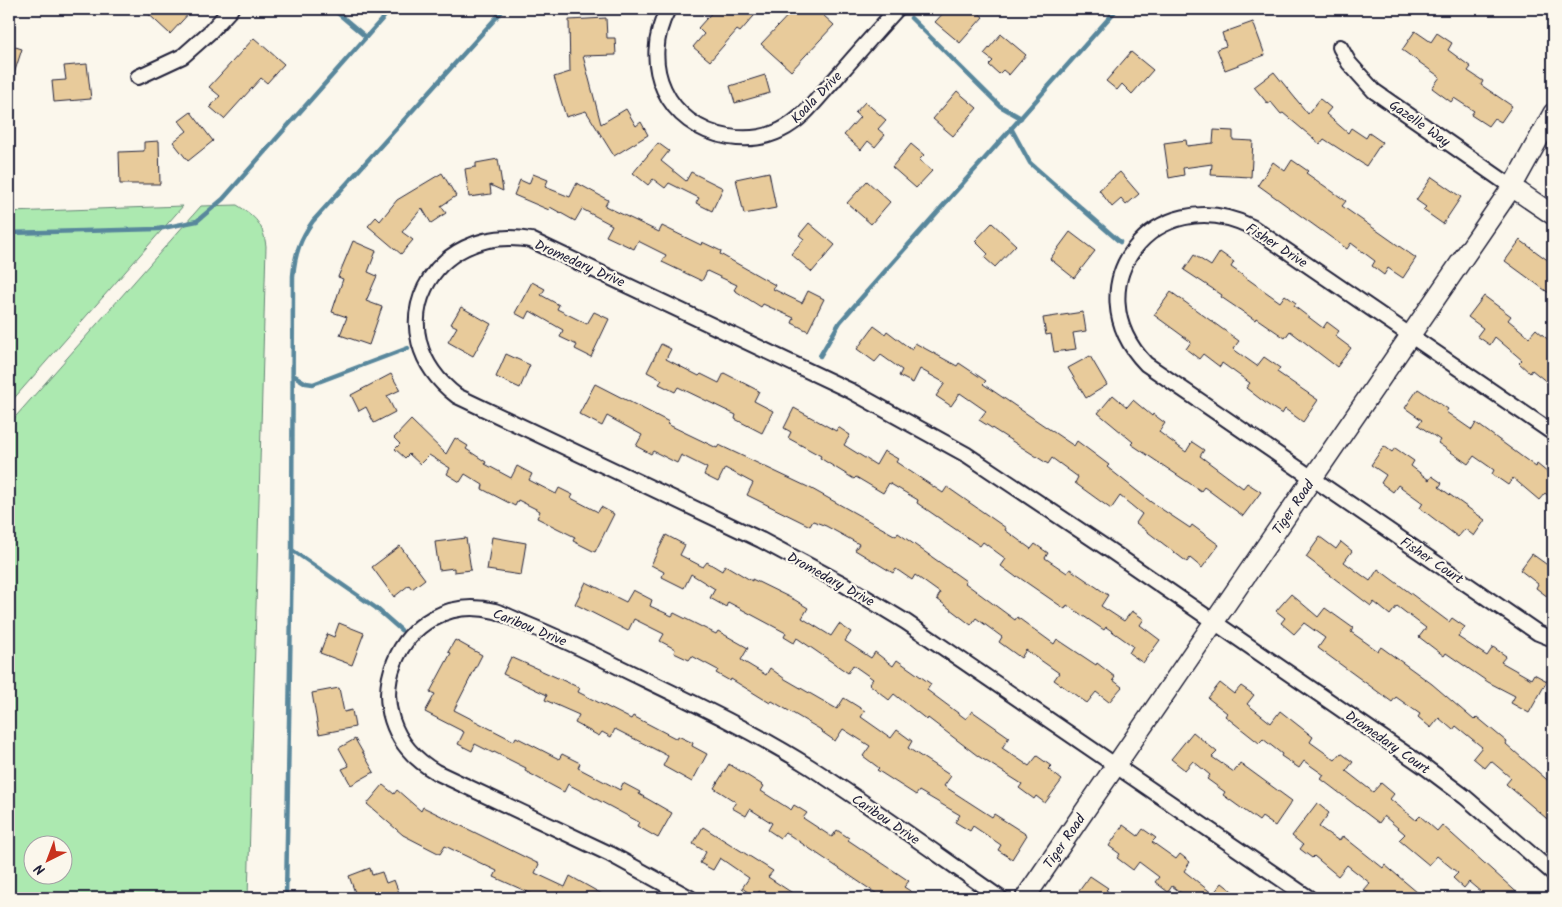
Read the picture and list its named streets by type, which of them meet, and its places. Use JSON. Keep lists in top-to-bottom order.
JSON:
{
  "streets": {
    "street": [
      "Koala Drive",
      "Gazelle Way",
      "Fisher Drive",
      "Dromedary Drive",
      "Tiger Road",
      "Fisher Court",
      "Caribou Drive",
      "Dromedary Court"
    ]
  },
  "crossings": [
    ["Gazelle Way", "Tiger Road"],
    ["Fisher Drive", "Tiger Road"],
    ["Fisher Drive", "Fisher Court"],
    ["Dromedary Drive", "Tiger Road"],
    ["Dromedary Drive", "Dromedary Court"],
    ["Tiger Road", "Fisher Court"],
    ["Tiger Road", "Dromedary Court"]
  ],
  "north": "bottom left"
}
